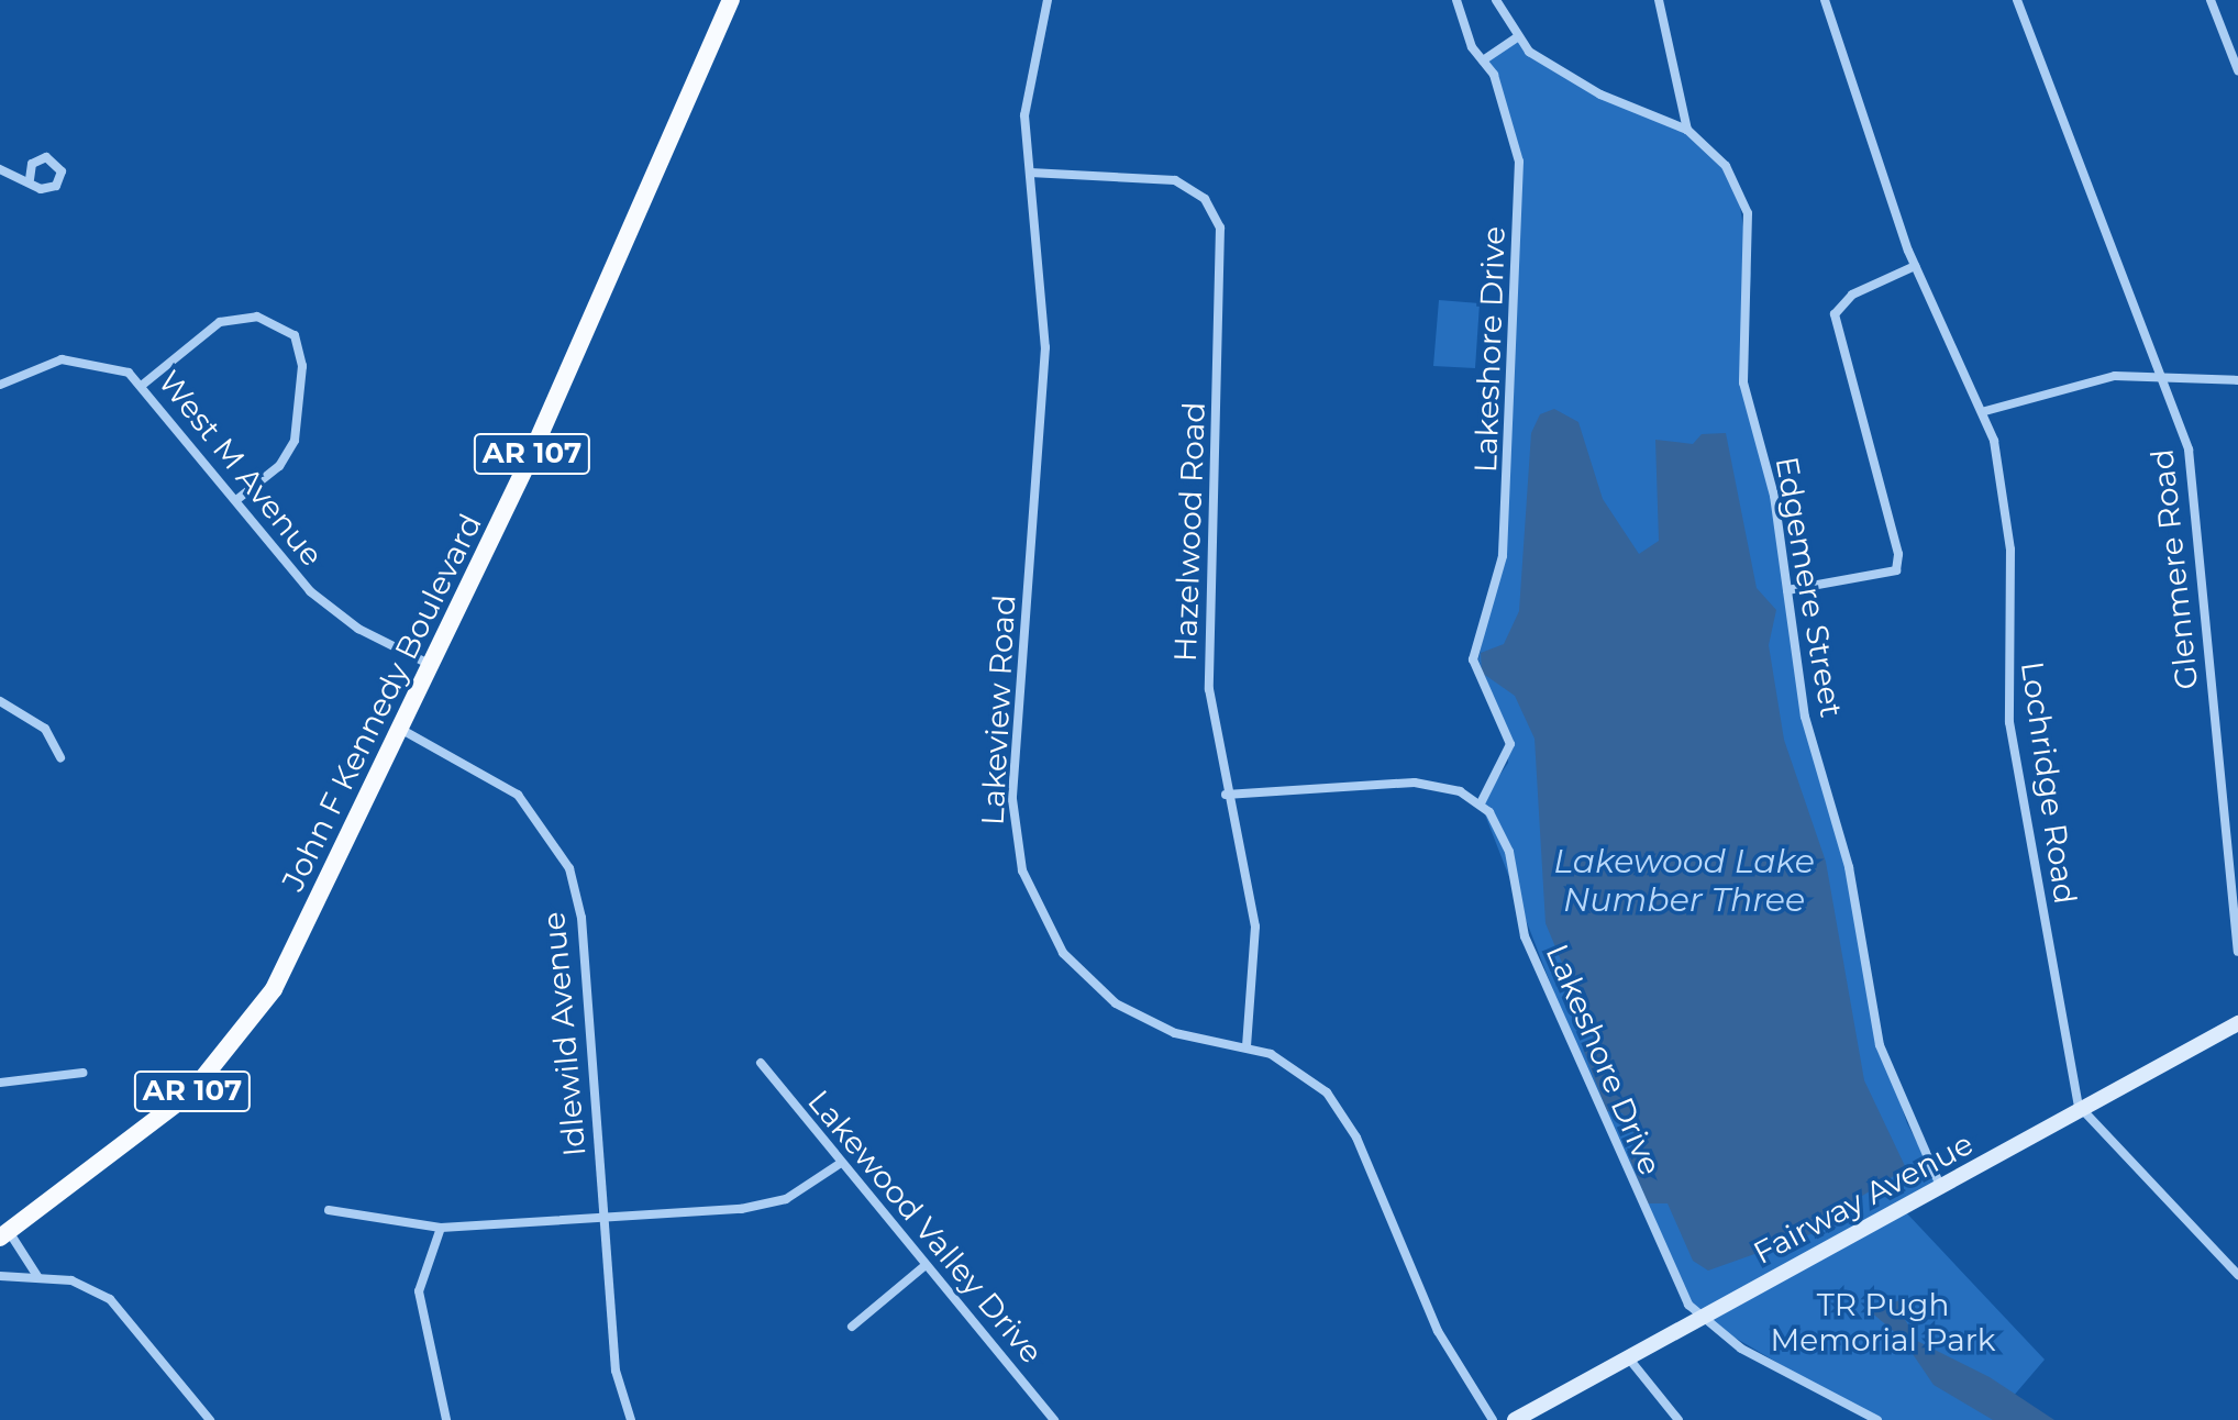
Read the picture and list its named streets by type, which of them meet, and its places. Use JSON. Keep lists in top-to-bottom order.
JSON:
{
  "streets": {
    "main road": ["AR 107", "John F Kennedy Boulevard"],
    "street": [
      "Lakeshore Drive",
      "West M Avenue",
      "Hazelwood Road",
      "Glenmere Road",
      "Edgemere Street",
      "Lakeview Road",
      "Lochridge Road",
      "Idlewild Avenue",
      "Fairway Avenue",
      "Lakewood Valley Drive"
    ]
  },
  "crossings": [
    ["Lakeshore Drive", "Fairway Avenue"],
    ["West M Avenue", "John F Kennedy Boulevard"],
    ["Hazelwood Road", "Lakeview Road"],
    ["Edgemere Street", "Fairway Avenue"],
    ["John F Kennedy Boulevard", "Idlewild Avenue"],
    ["Lochridge Road", "Fairway Avenue"]
  ],
  "water": ["Lakewood Lake Number Three"],
  "parks": ["TR Pugh Memorial Park"]
}
